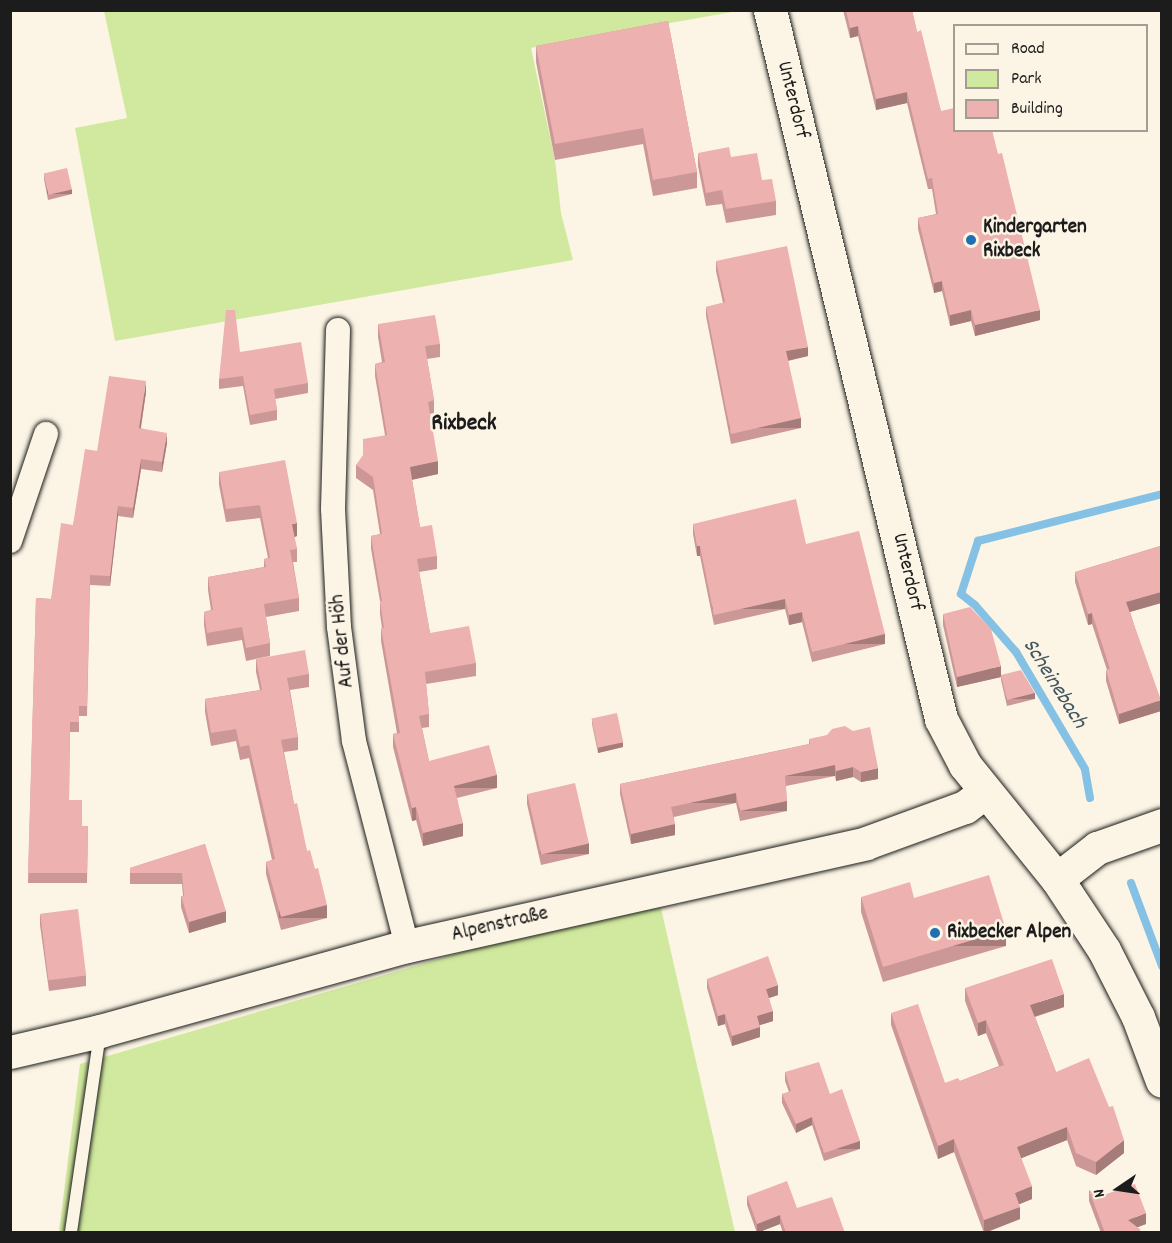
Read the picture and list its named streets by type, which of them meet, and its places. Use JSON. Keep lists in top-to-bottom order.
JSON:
{
  "streets": {
    "street": ["Unterdorf", "Auf der Höh", "Alpenstraße"]
  },
  "crossings": [
    ["Unterdorf", "Alpenstraße"],
    ["Auf der Höh", "Alpenstraße"]
  ],
  "districts": ["Rixbeck"],
  "water": ["Scheinebach"],
  "places": ["Kindergarten Rixbeck", "Rixbecker Alpen"],
  "legend": ["Road", "Park", "Building"],
  "north": "left"
}
